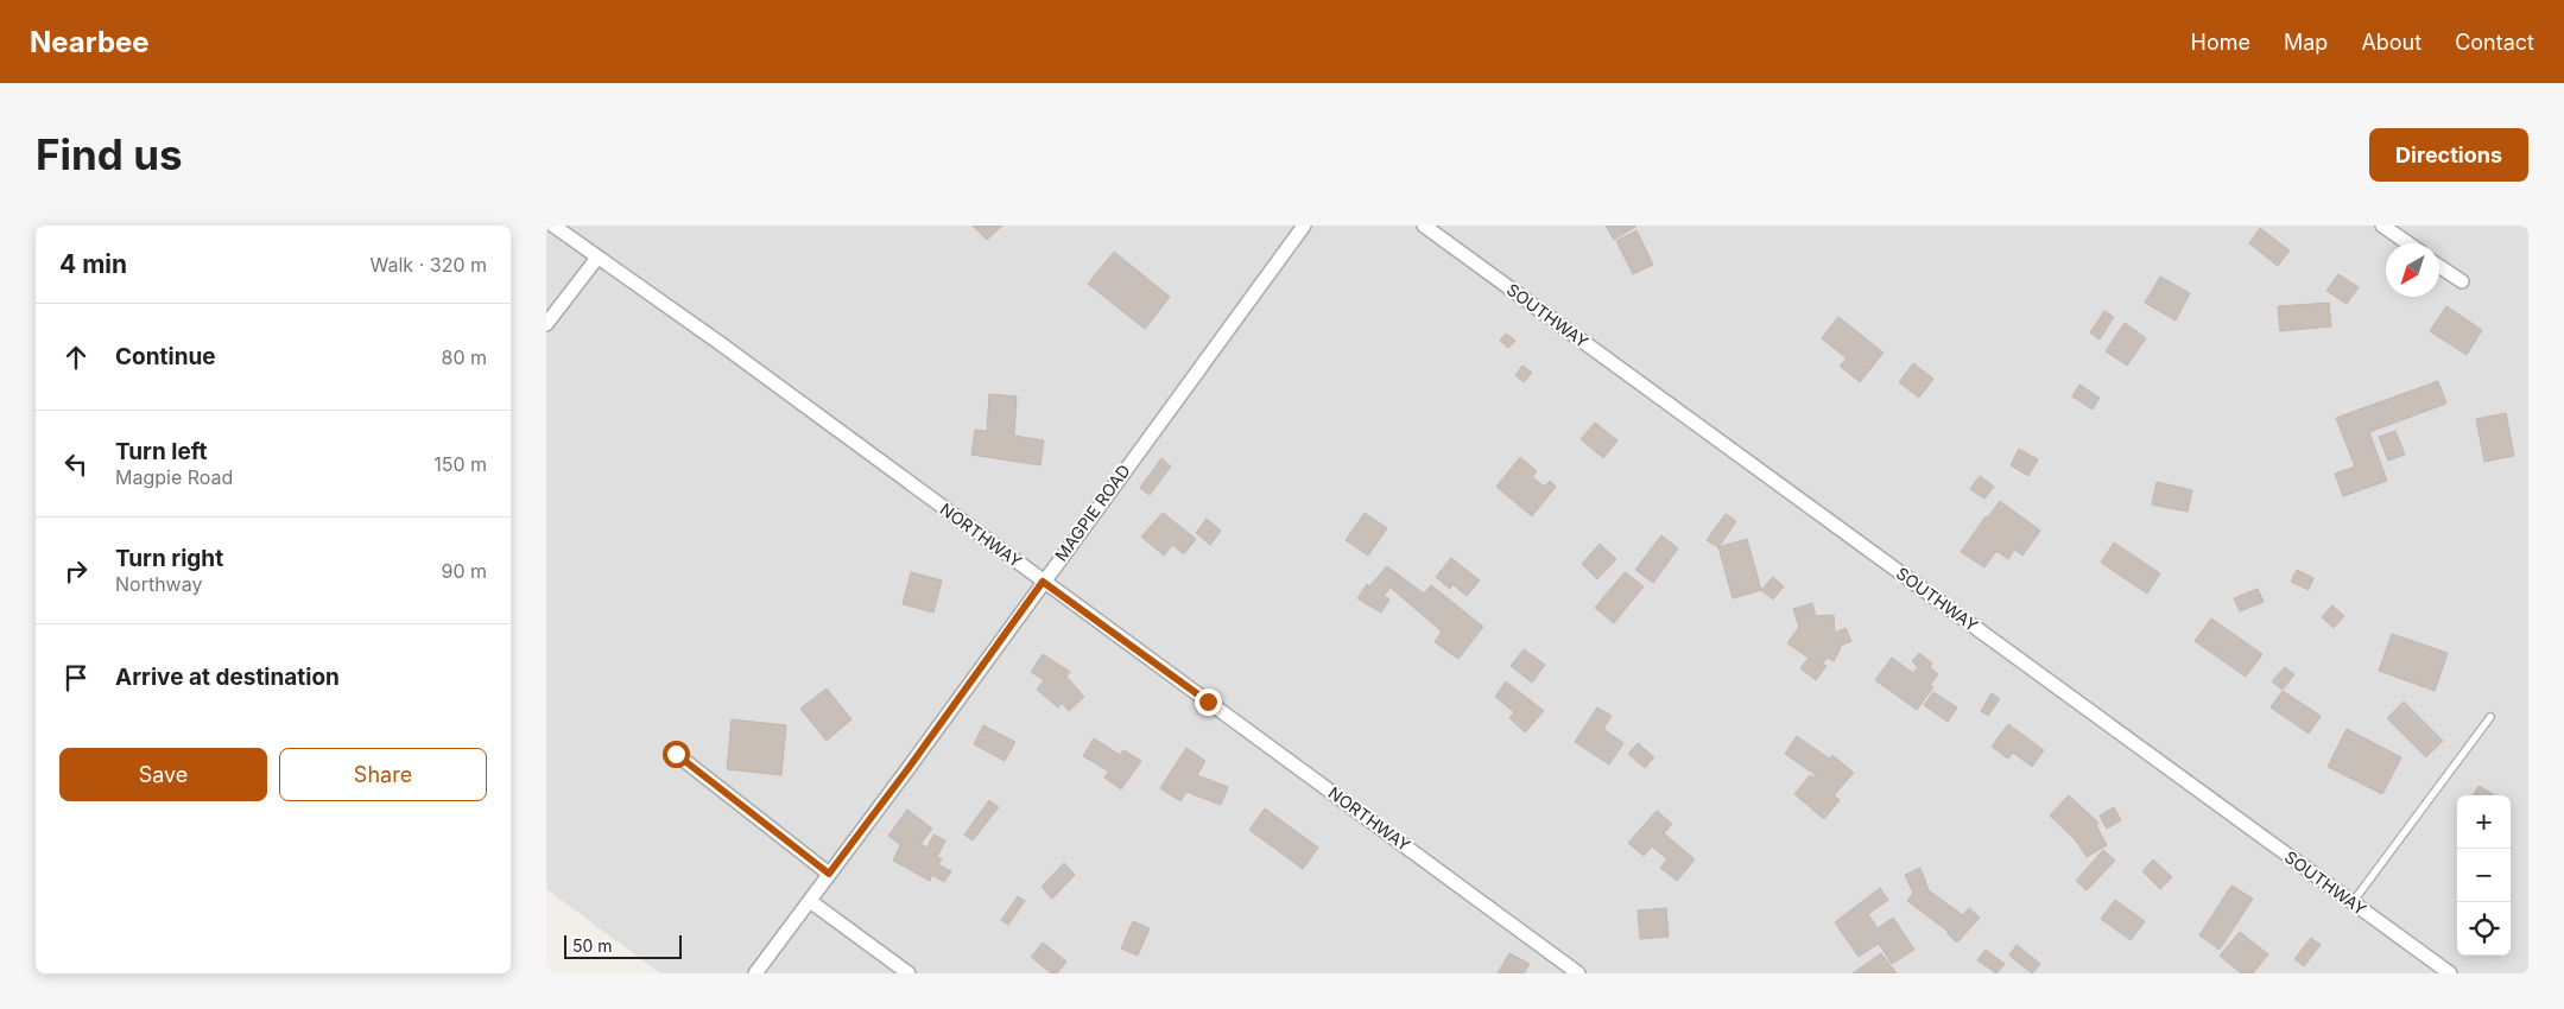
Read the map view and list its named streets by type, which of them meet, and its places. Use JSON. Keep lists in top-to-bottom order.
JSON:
{
  "streets": {
    "street": ["SOUTHWAY", "MAGPIE ROAD", "NORTHWAY"]
  },
  "crossings": [
    ["MAGPIE ROAD", "NORTHWAY"]
  ],
  "scale_bar": "50 m",
  "north": "bottom left",
  "page": {
    "header": "Nearbee",
    "nav": [
      "Home",
      "Map",
      "About",
      "Contact"
    ],
    "buttons": [
      "Directions",
      ["Save", "Share"]
    ],
    "title": "Find us",
    "heading": ["4 min", "Walk · 320 m"],
    "list": [
      ["Continue", "80 m"],
      ["Turn left", "Magpie Road", "150 m"],
      ["Turn right", "Northway", "90 m"],
      "Arrive at destination"
    ],
    "map_buttons": ["+", "−"],
    "scale": "50 m"
  }
}
